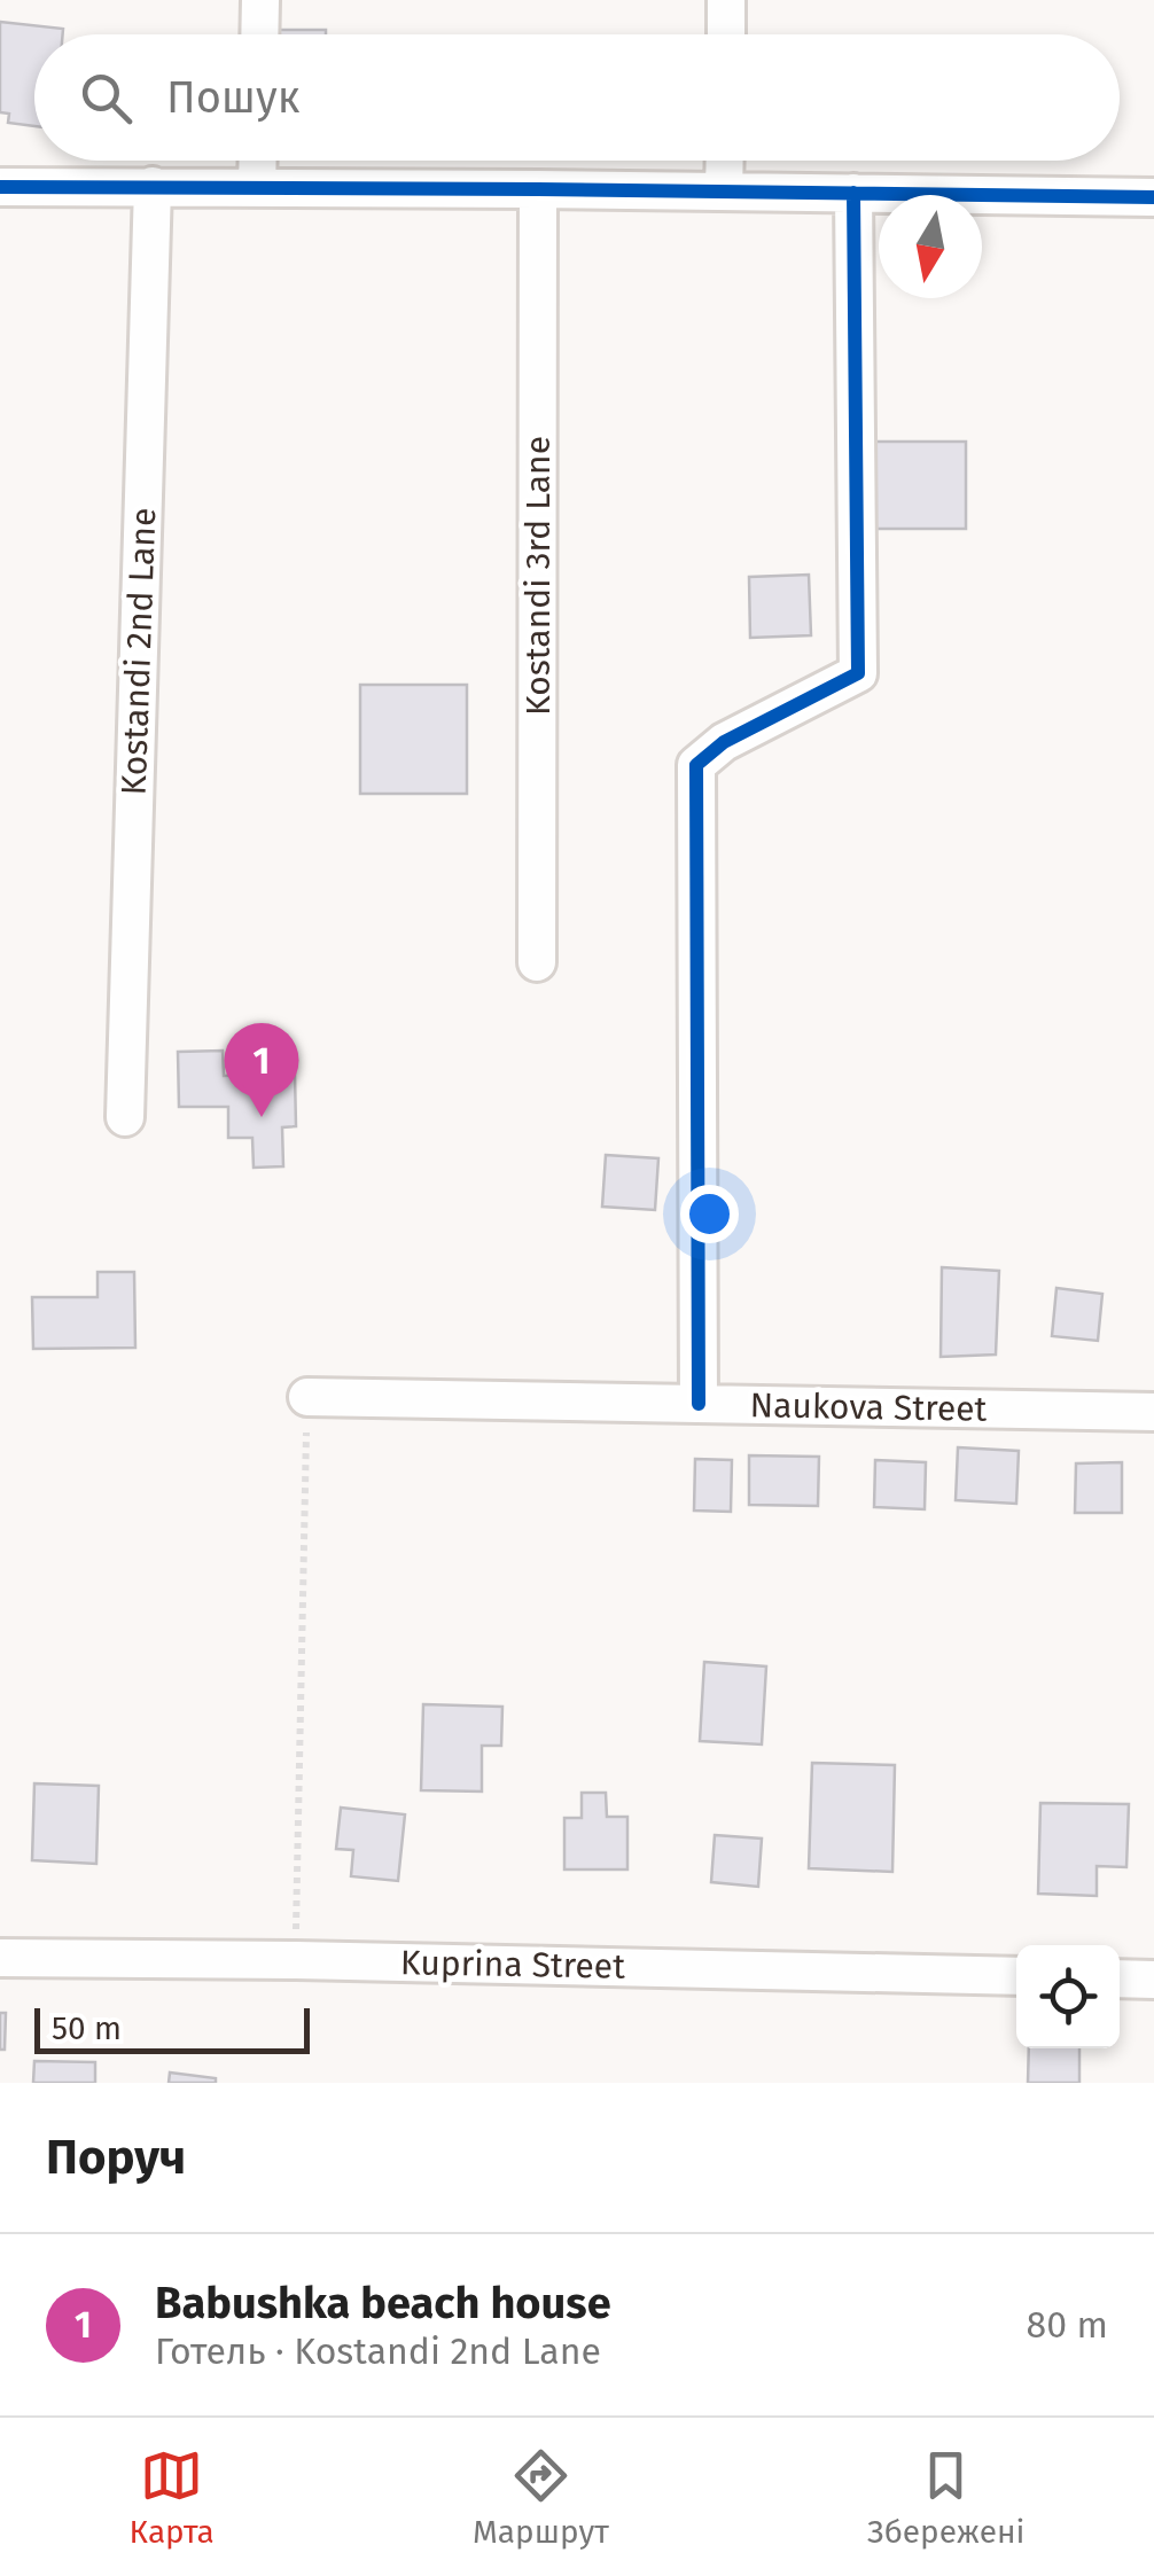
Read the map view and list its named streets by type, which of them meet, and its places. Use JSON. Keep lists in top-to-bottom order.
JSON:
{
  "streets": {
    "street": [
      "Kostandi 3rd Lane",
      "Kostandi 2nd Lane",
      "Naukova Street",
      "Kuprina Street"
    ]
  },
  "scale_bar": "50 m",
  "north": "bottom",
  "page": {
    "search": "Пошук",
    "pins": "1",
    "scale": "50 m",
    "heading": "Поруч",
    "list": [
      {
        "mark": "1",
        "name": "Babushka beach house",
        "note": "Готель · Kostandi 2nd Lane",
        "value": "80 m"
      }
    ],
    "nav": ["Карта", "Маршрут", "Збережені"]
  }
}
